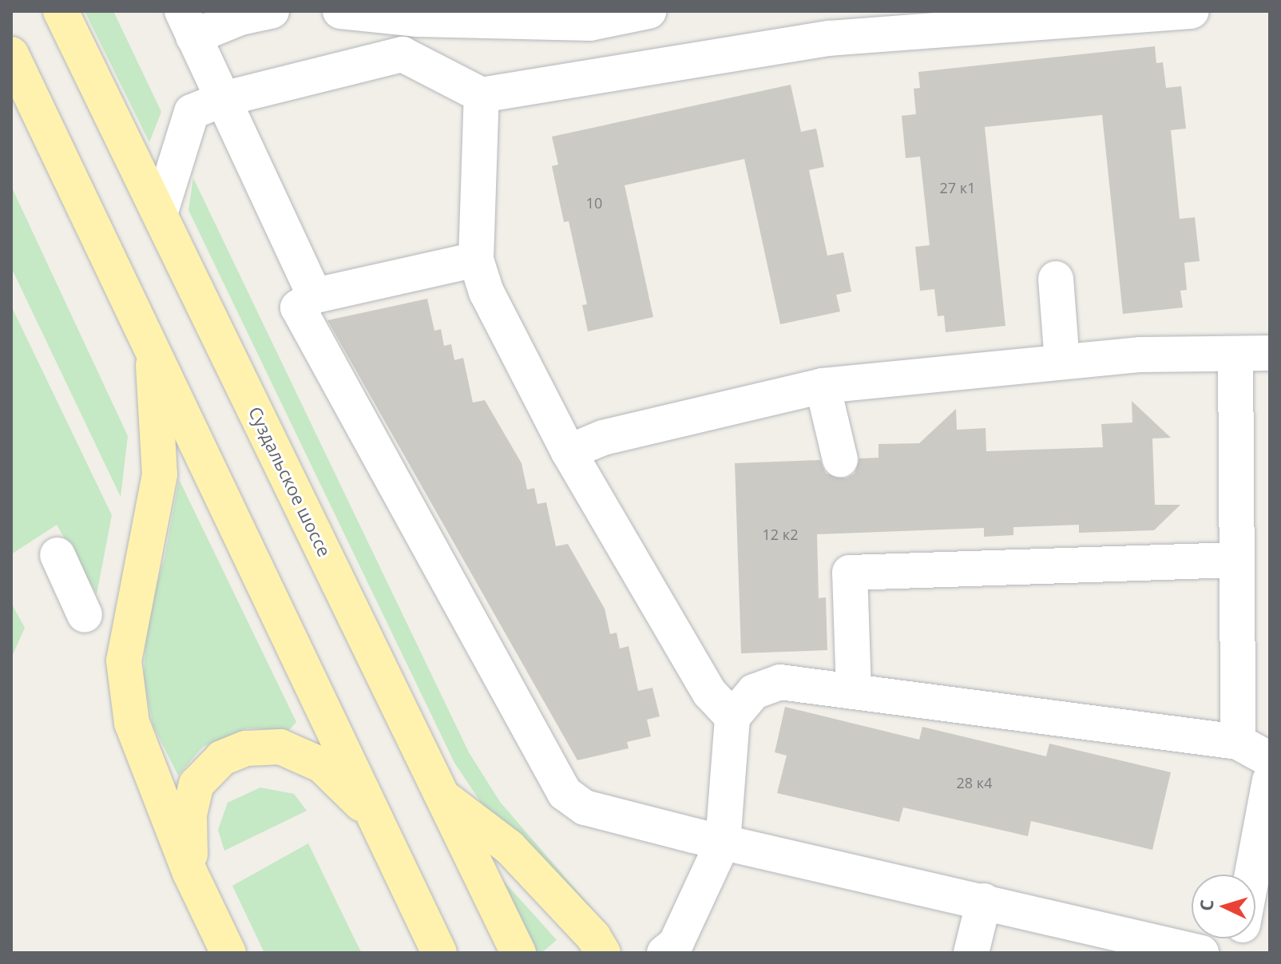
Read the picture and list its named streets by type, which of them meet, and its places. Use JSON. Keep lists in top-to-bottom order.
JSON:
{
  "streets": {
    "main road": ["Суздальское шоссе"]
  },
  "house_numbers": [
    "27 к1",
    "10",
    "12 к2",
    "28 к4"
  ],
  "north": "left"
}
